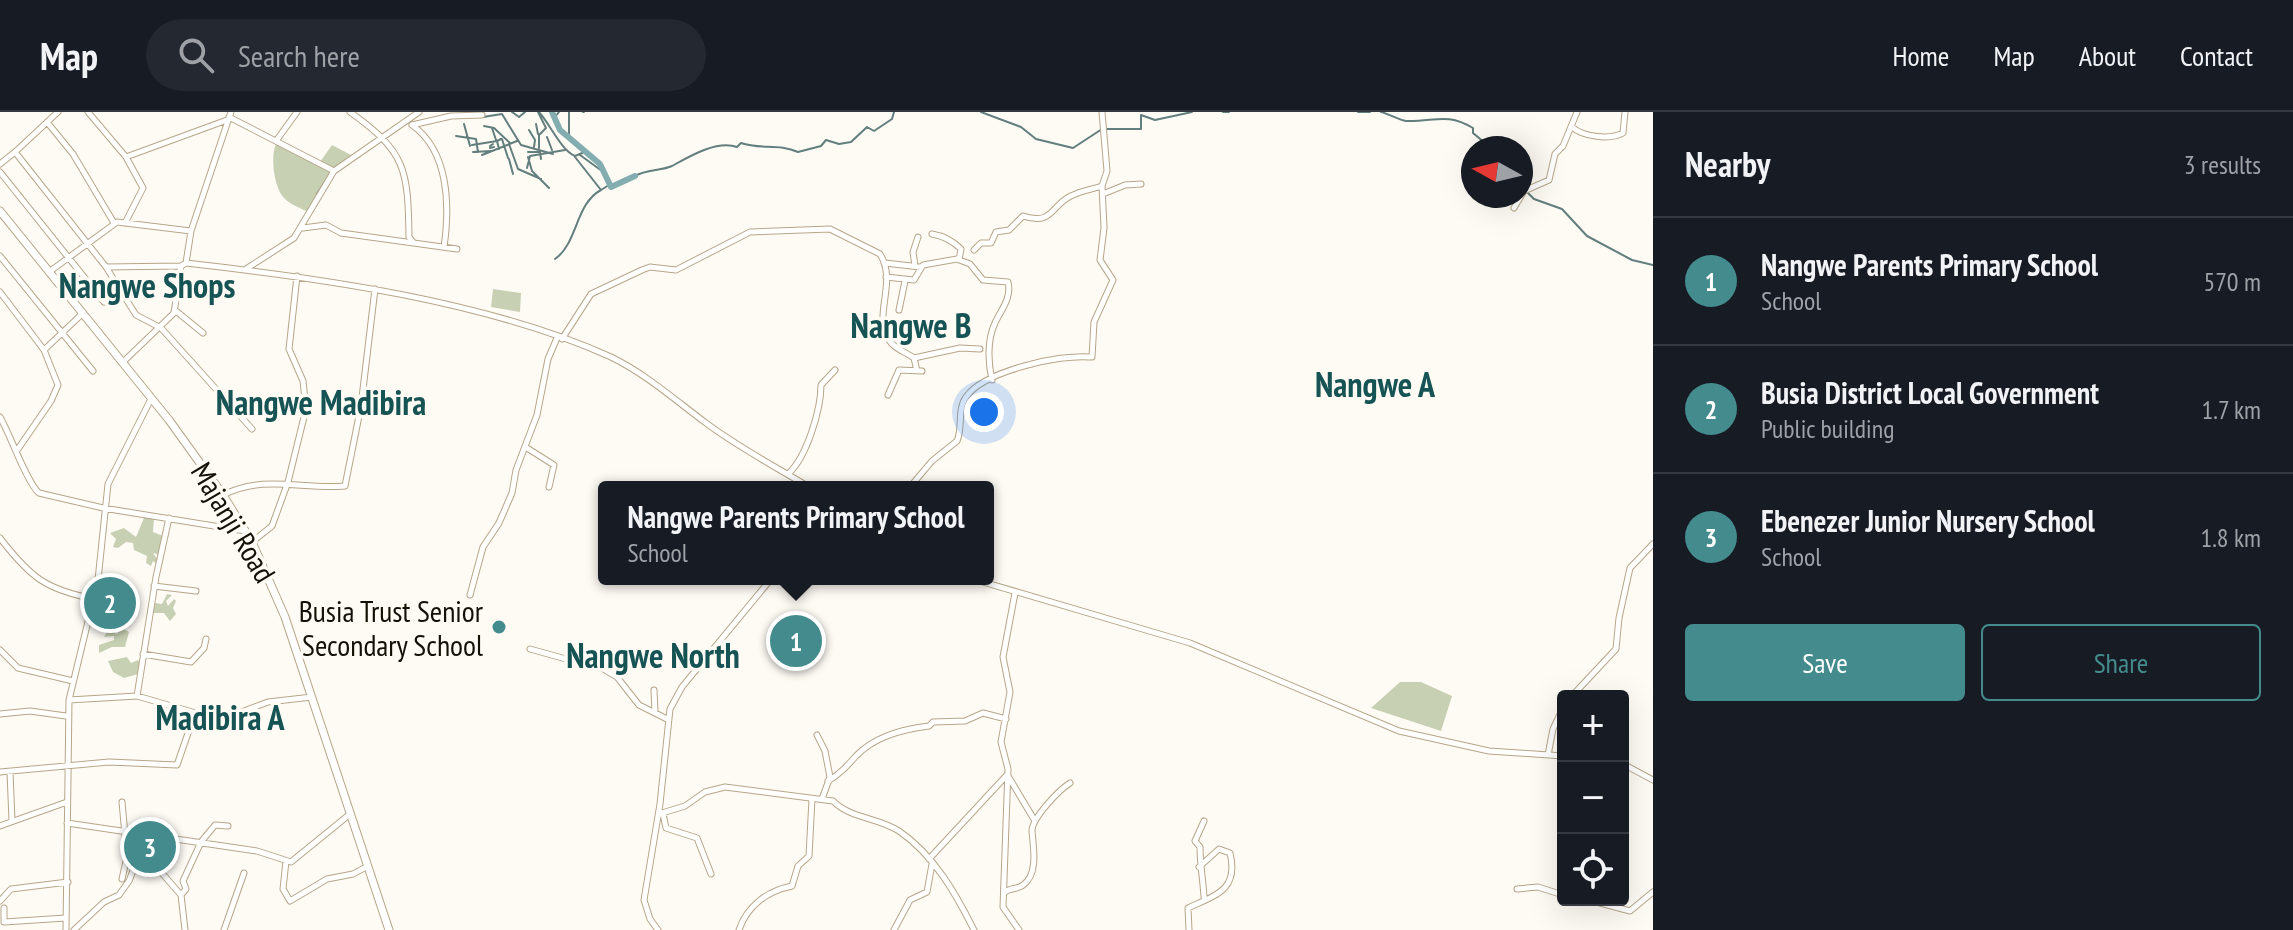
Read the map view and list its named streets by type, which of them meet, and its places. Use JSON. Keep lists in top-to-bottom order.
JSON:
{
  "streets": {
    "main road": ["Majanji Road"]
  },
  "districts": [
    "Nangwe Shops",
    "Nangwe B",
    "Nangwe A",
    "Nangwe Madibira",
    "Nangwe North",
    "Madibira A"
  ],
  "places": ["Busia Trust Senior Secondary School"],
  "north": "left",
  "page": {
    "header": "Map",
    "search": "Search here",
    "nav": [
      "Home",
      "Map",
      "About",
      "Contact"
    ],
    "heading": ["Nearby", "3 results"],
    "list": [
      {
        "mark": "1",
        "name": "Nangwe Parents Primary School",
        "note": "School",
        "value": "570 m"
      },
      {
        "mark": "2",
        "name": "Busia District Local Government",
        "note": "Public building",
        "value": "1.7 km"
      },
      {
        "mark": "3",
        "name": "Ebenezer Junior Nursery School",
        "note": "School",
        "value": "1.8 km"
      }
    ],
    "popup": ["Nangwe Parents Primary School", "School"],
    "pins": ["2", "1", "3"],
    "buttons": ["Save", "Share"],
    "map_buttons": ["+", "−"]
  }
}
